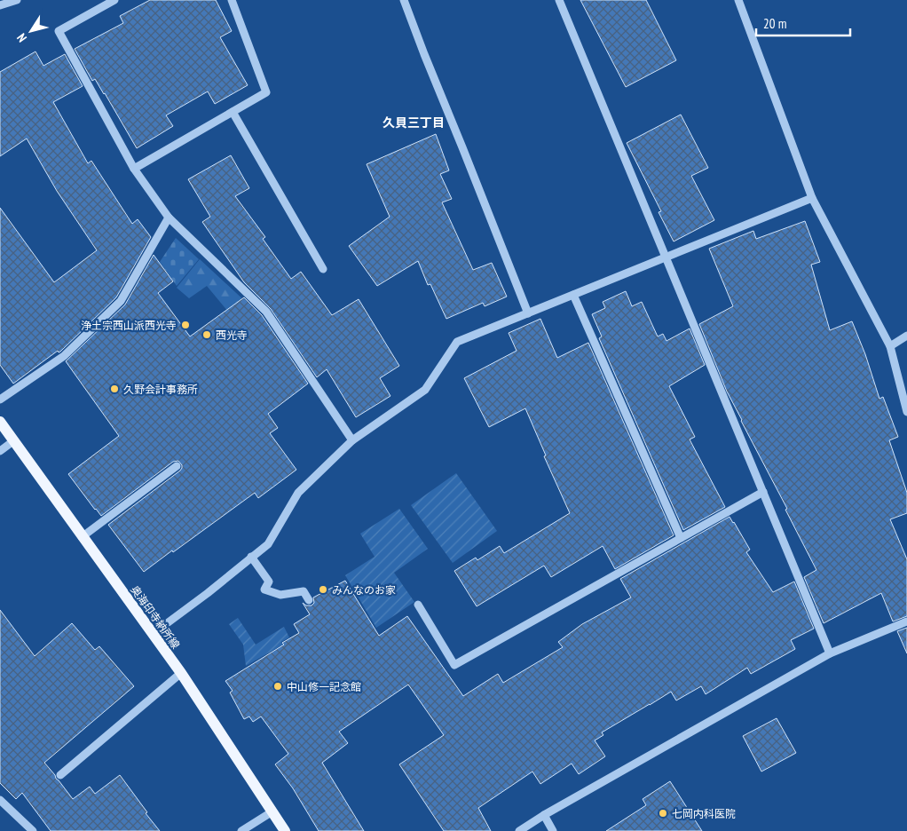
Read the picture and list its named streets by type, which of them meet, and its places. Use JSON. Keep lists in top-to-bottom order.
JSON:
{
  "streets": {
    "main road": ["奥海印寺納所線"]
  },
  "districts": ["久貝三丁目"],
  "places": [
    "浄土宗西山派西光寺",
    "西光寺",
    "久野会計事務所",
    "みんなのお家",
    "中山修一記念館",
    "七岡内科医院"
  ],
  "scale_bar": "20 m",
  "north": "bottom left"
}
